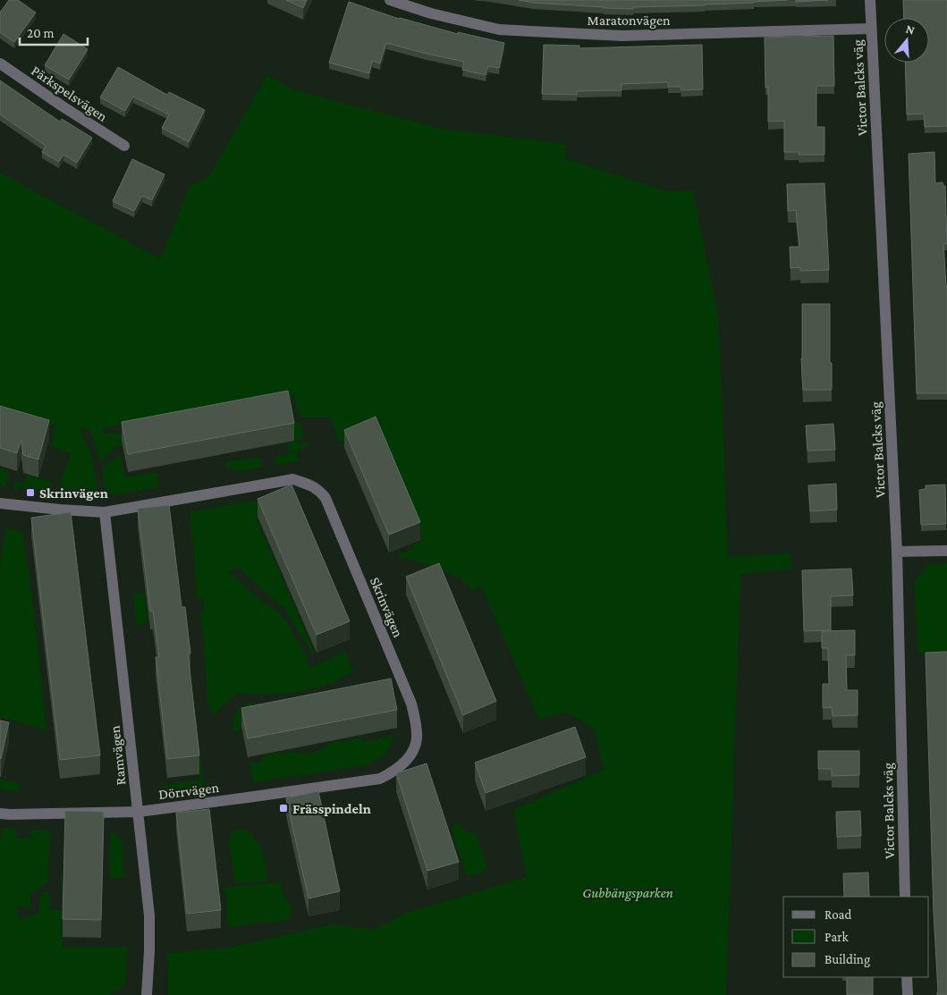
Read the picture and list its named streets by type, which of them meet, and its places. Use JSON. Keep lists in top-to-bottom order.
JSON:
{
  "streets": {
    "street": [
      "Maratonvägen",
      "Victor Balcks väg",
      "Pärkspelsvägen",
      "Skrinvägen",
      "Ramvägen",
      "Dörrvägen"
    ]
  },
  "crossings": [
    ["Maratonvägen", "Victor Balcks väg"],
    ["Skrinvägen", "Ramvägen"],
    ["Skrinvägen", "Dörrvägen"],
    ["Ramvägen", "Dörrvägen"]
  ],
  "parks": ["Gubbängsparken"],
  "places": {
    "transit": ["Skrinvägen", "Frässpindeln"]
  },
  "legend": ["Road", "Park", "Building"],
  "scale_bar": "20 m",
  "north": "top"
}
